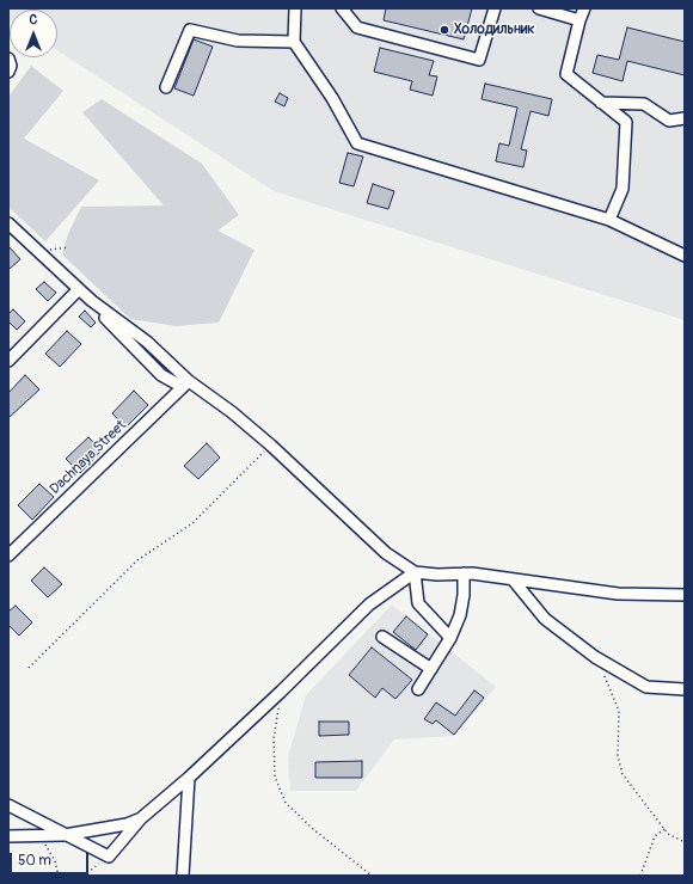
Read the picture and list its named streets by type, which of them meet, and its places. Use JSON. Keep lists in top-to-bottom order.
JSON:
{
  "streets": {
    "street": ["Dachnaya Street"]
  },
  "places": ["Холодильник"],
  "scale_bar": "50 m",
  "north": "top"
}
